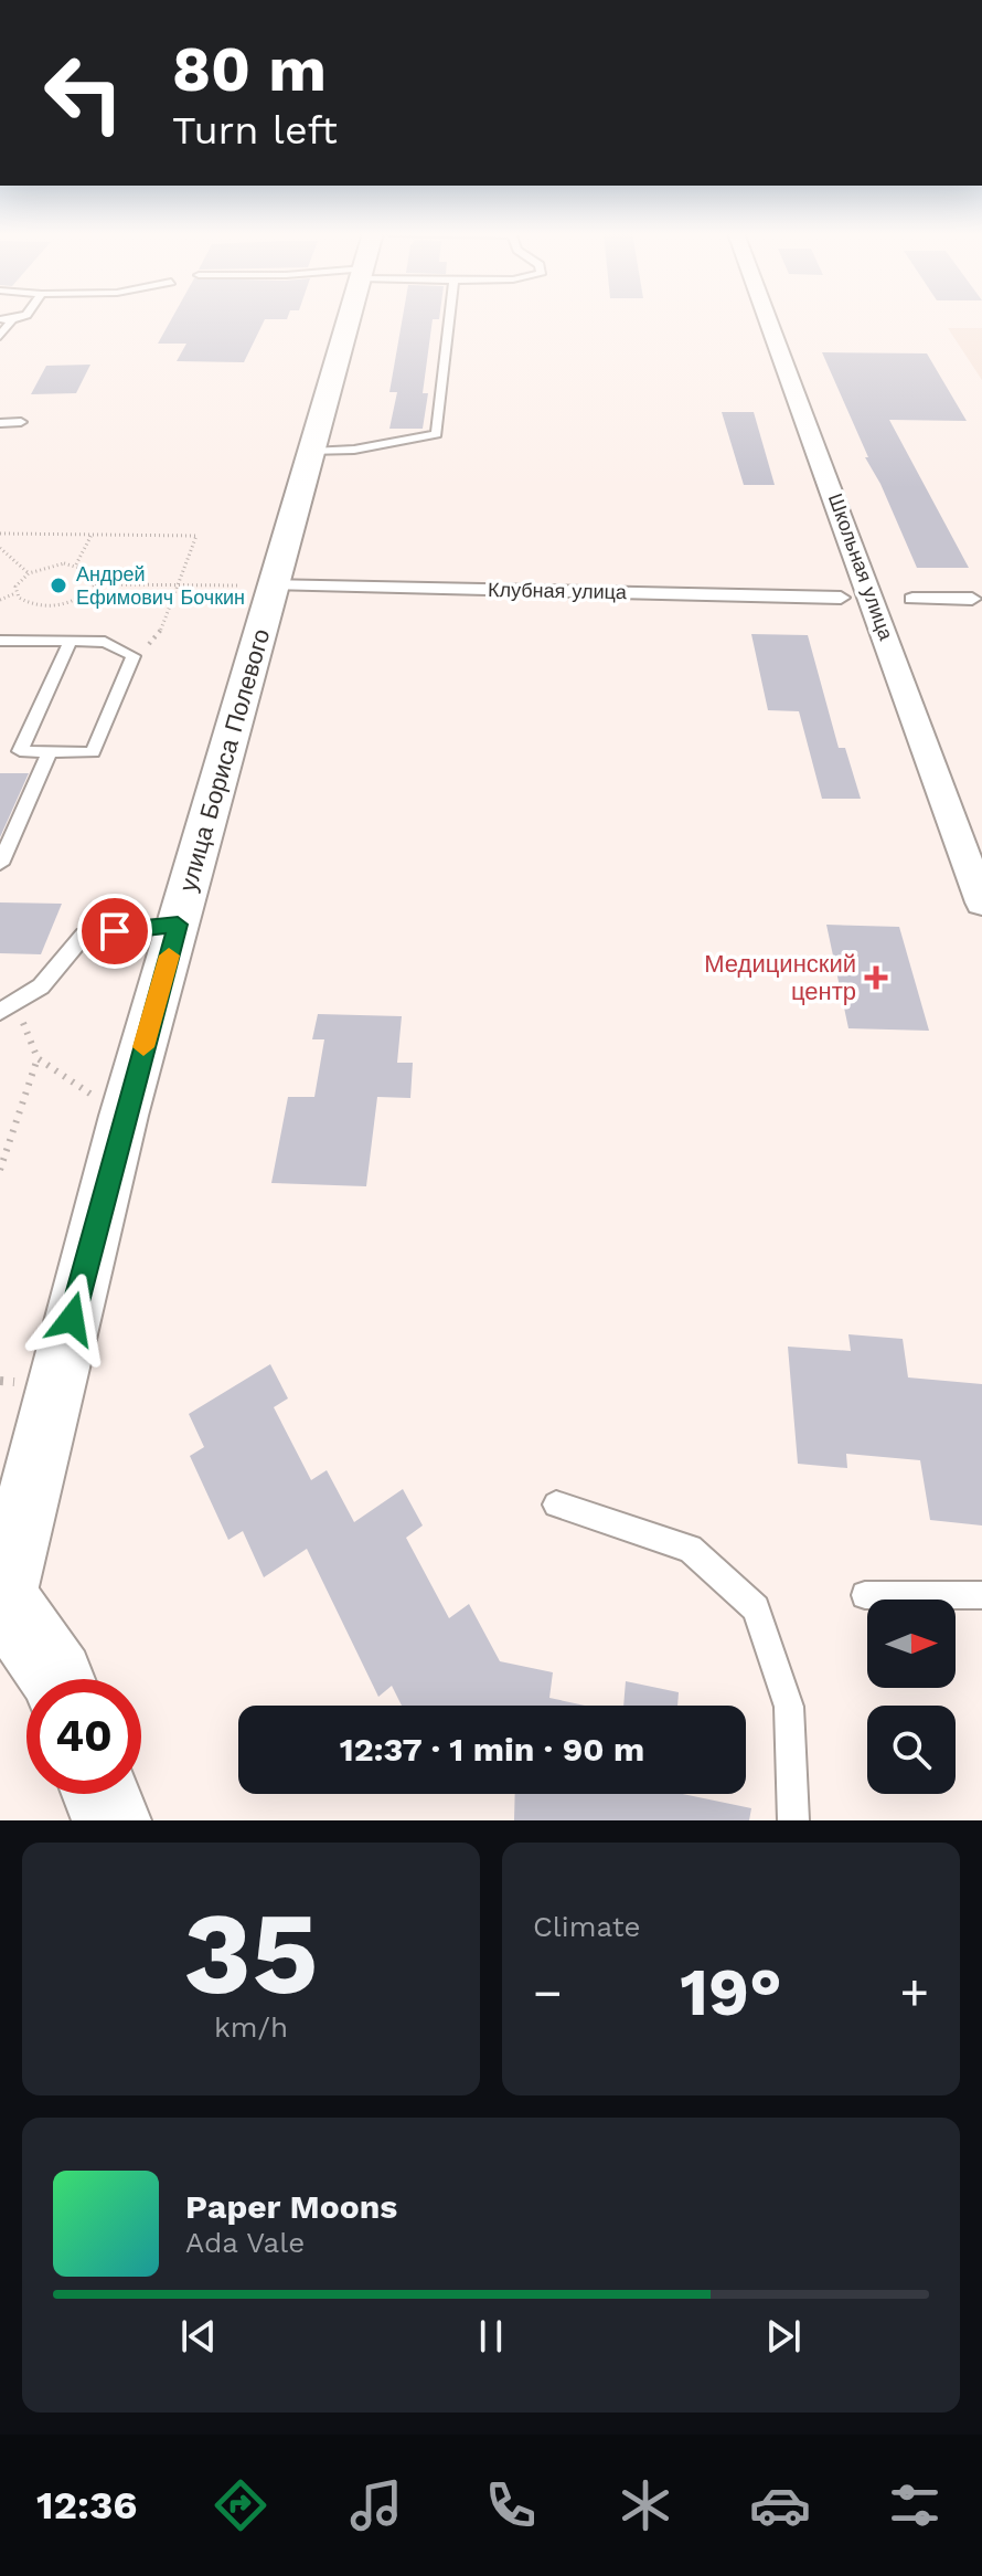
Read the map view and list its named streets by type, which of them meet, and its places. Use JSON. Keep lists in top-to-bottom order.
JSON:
{
  "streets": {
    "street": ["Школьная улица", "Клубная улица", "улица Бориса Полевого"]
  },
  "crossings": [
    ["Клубная улица", "улица Бориса Полевого"]
  ],
  "places": {
    "other": ["Андрей Ефимович Бочкин"],
    "health": ["Медицинский центр"]
  },
  "north": "right",
  "page": {
    "turn": ["80 m", "Turn left"],
    "limit": "40",
    "trip": "12:37 · 1 min · 90 m",
    "tile": [
      ["35", "km/h"],
      "Climate"
    ],
    "heat": ["−", "19°", "+"],
    "song": ["Paper Moons", "Ada Vale"],
    "tabs": "12:36"
  }
}
